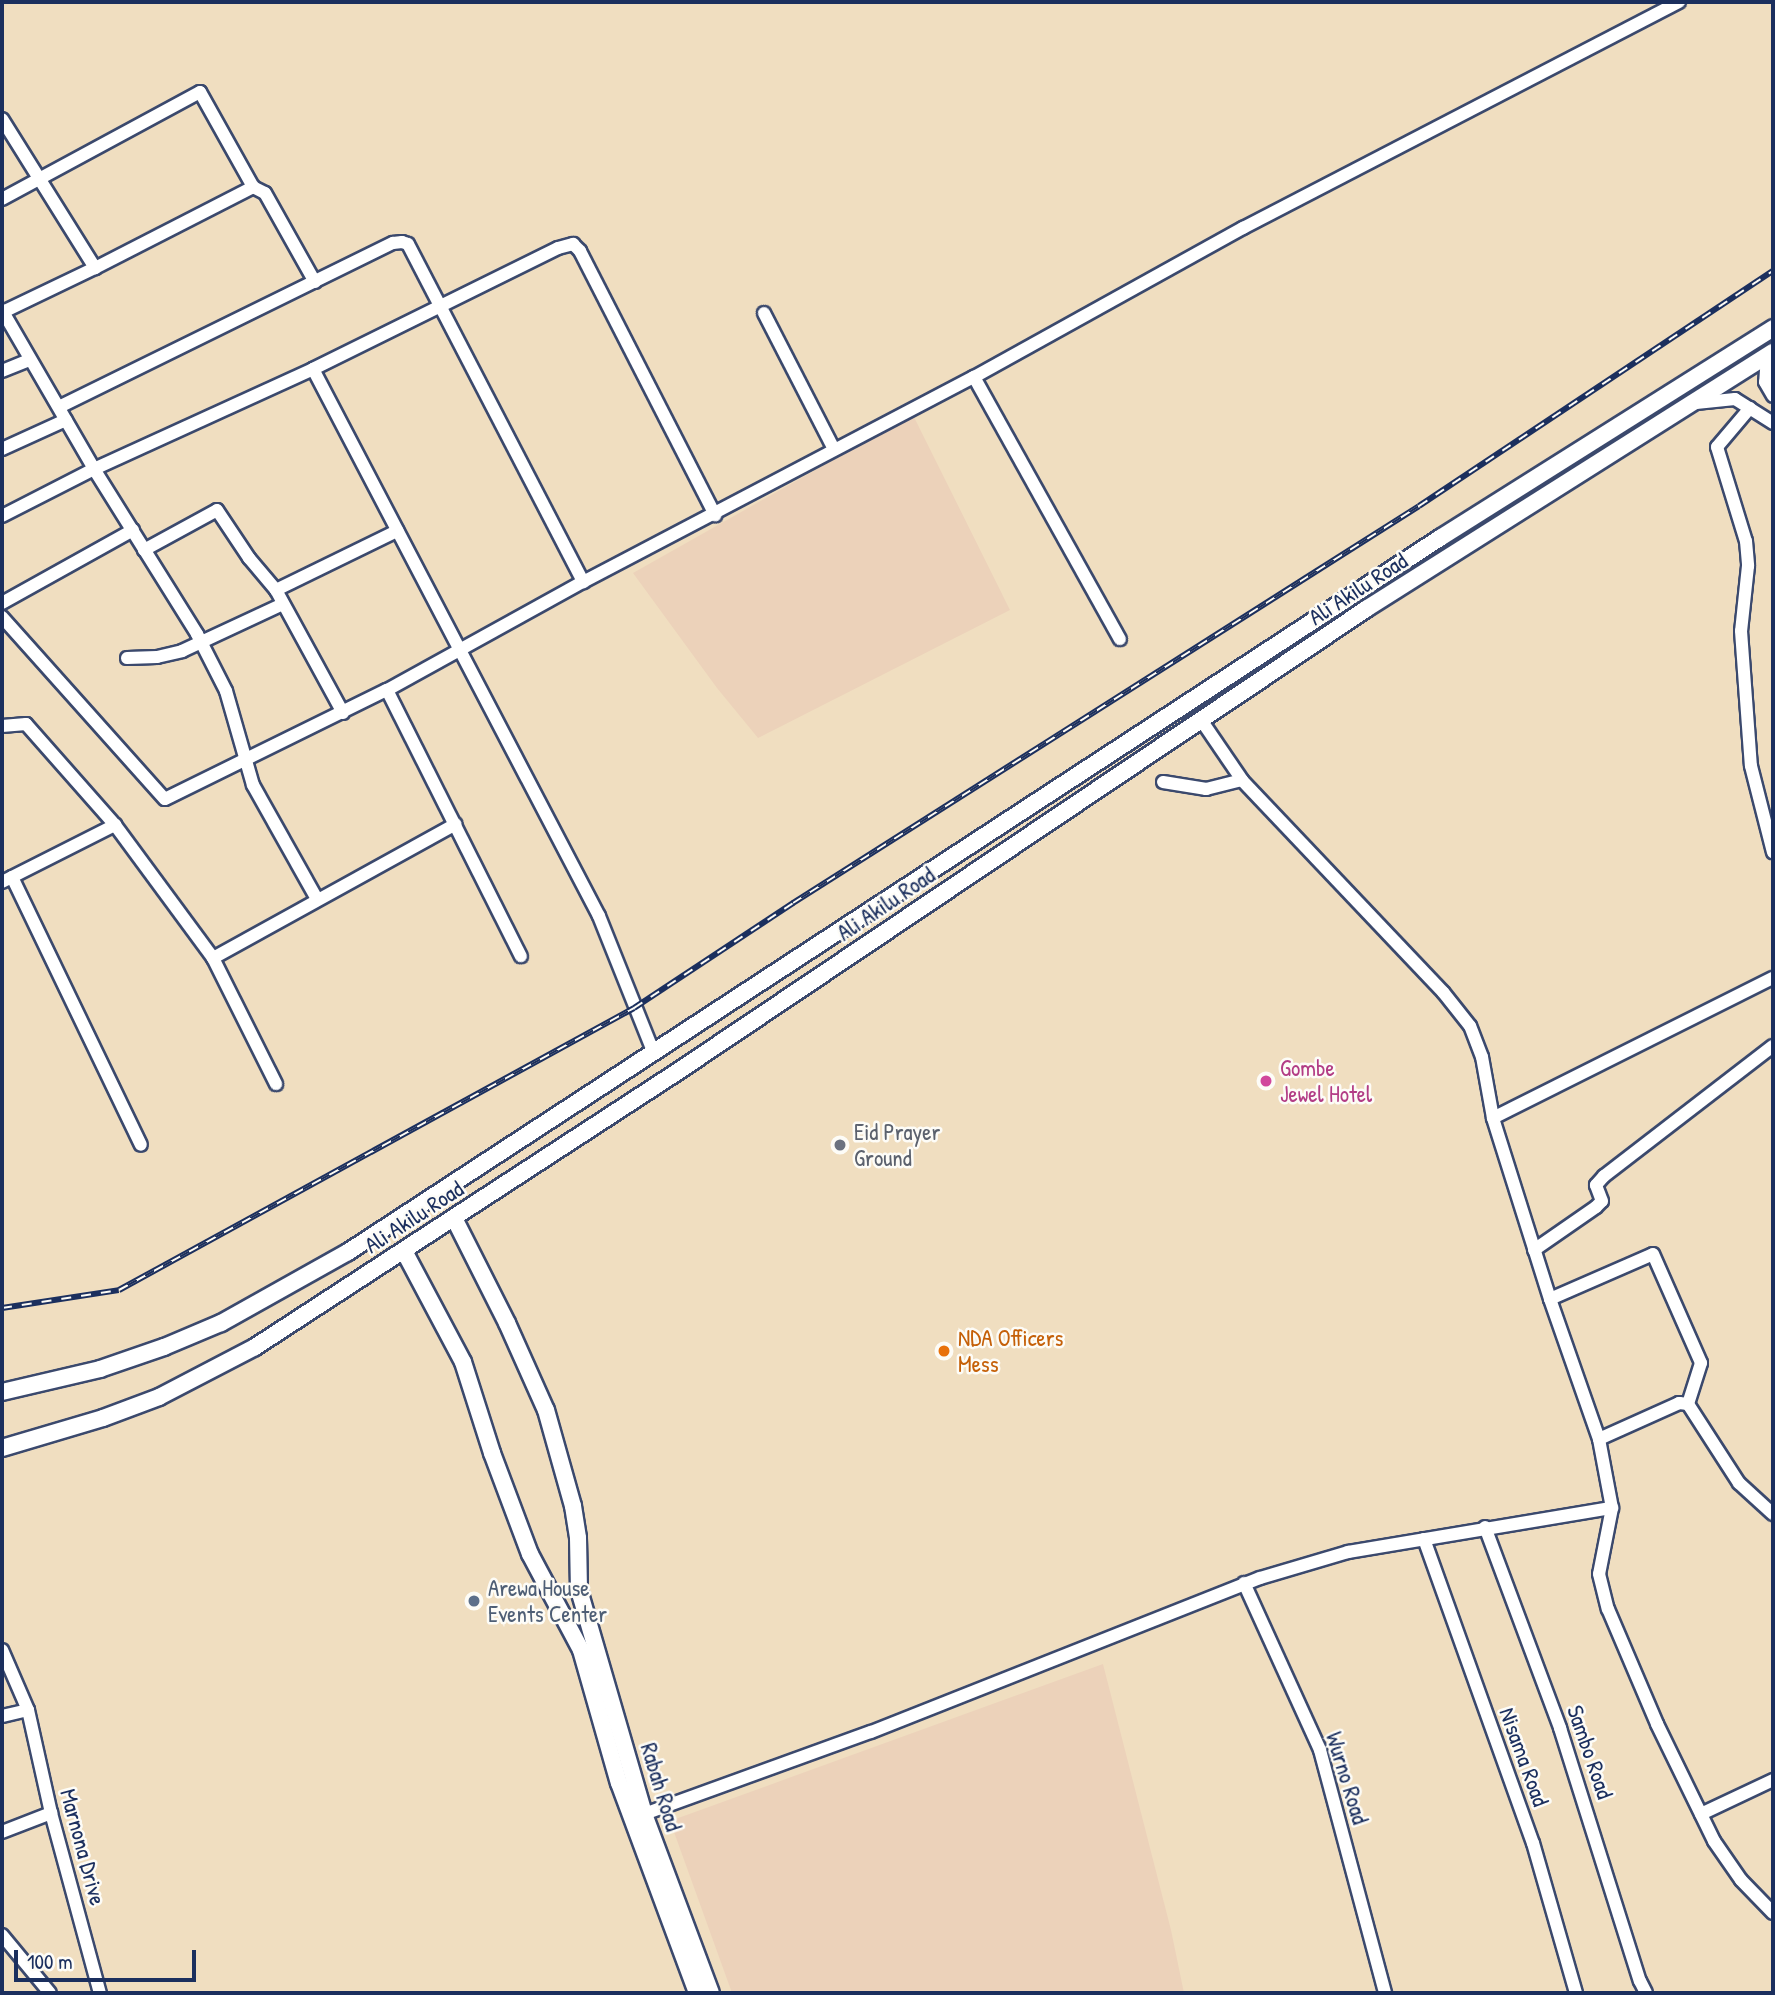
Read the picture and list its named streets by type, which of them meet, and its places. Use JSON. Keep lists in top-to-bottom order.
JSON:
{
  "streets": {
    "main road": ["Ali Akilu Road", "Rabah Road"],
    "street": [
      "Sambo Road",
      "Nisama Road",
      "Wurno Road",
      "Marnona Drive"
    ]
  },
  "crossings": [
    ["Ali Akilu Road", "Rabah Road"]
  ],
  "places": [
    "Gombe Jewel Hotel",
    "Eid Prayer Ground",
    "NDA Officers Mess",
    "Arewa House Events Center"
  ],
  "scale_bar": "100 m"
}
